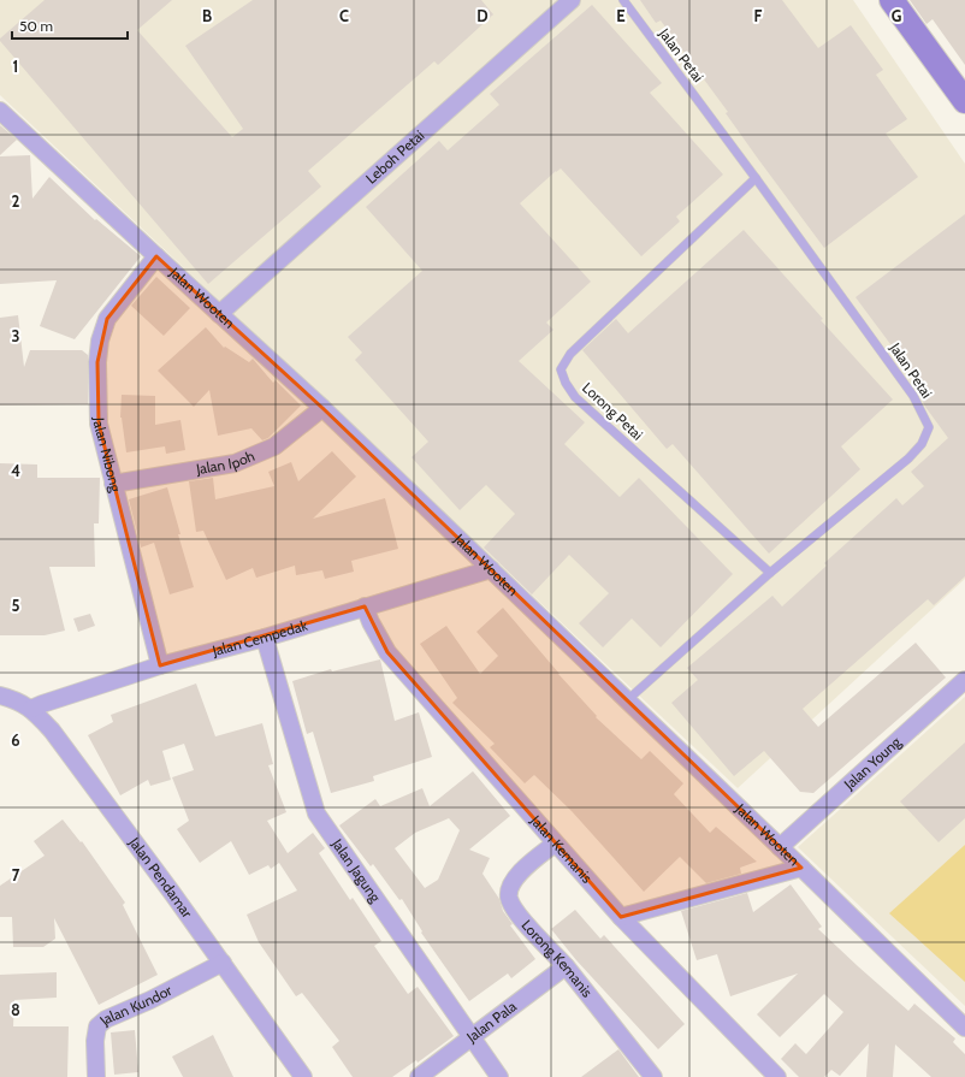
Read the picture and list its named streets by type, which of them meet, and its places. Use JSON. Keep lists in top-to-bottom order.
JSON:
{
  "streets": {
    "street": [
      "Leboh Petai",
      "Jalan Wooten",
      "Jalan Nibong",
      "Jalan Ipoh",
      "Jalan Cempedak",
      "Jalan Young",
      "Jalan Kemanis",
      "Jalan Jagung",
      "Jalan Pendamar",
      "Lorong Kemanis",
      "Jalan Kundor",
      "Jalan Pala"
    ],
    "lane": ["Jalan Petai", "Lorong Petai"]
  },
  "crossings": [
    ["Jalan Petai", "Jalan Wooten"],
    ["Jalan Petai", "Lorong Petai"],
    ["Leboh Petai", "Jalan Wooten"],
    ["Jalan Wooten", "Jalan Nibong"],
    ["Jalan Wooten", "Jalan Ipoh"],
    ["Jalan Wooten", "Jalan Cempedak"],
    ["Jalan Wooten", "Jalan Young"],
    ["Jalan Nibong", "Jalan Ipoh"],
    ["Jalan Nibong", "Jalan Cempedak"],
    ["Jalan Cempedak", "Jalan Kemanis"],
    ["Jalan Cempedak", "Jalan Jagung"],
    ["Jalan Cempedak", "Jalan Pendamar"],
    ["Jalan Kemanis", "Lorong Kemanis"],
    ["Jalan Jagung", "Jalan Pala"],
    ["Jalan Pendamar", "Jalan Kundor"],
    ["Lorong Kemanis", "Jalan Pala"]
  ],
  "scale_bar": "50 m",
  "grid": {
    "columns": [
      "B",
      "C",
      "D",
      "E",
      "F",
      "G"
    ],
    "rows": [
      "1",
      "2",
      "3",
      "4",
      "5",
      "6",
      "7",
      "8"
    ]
  }
}
